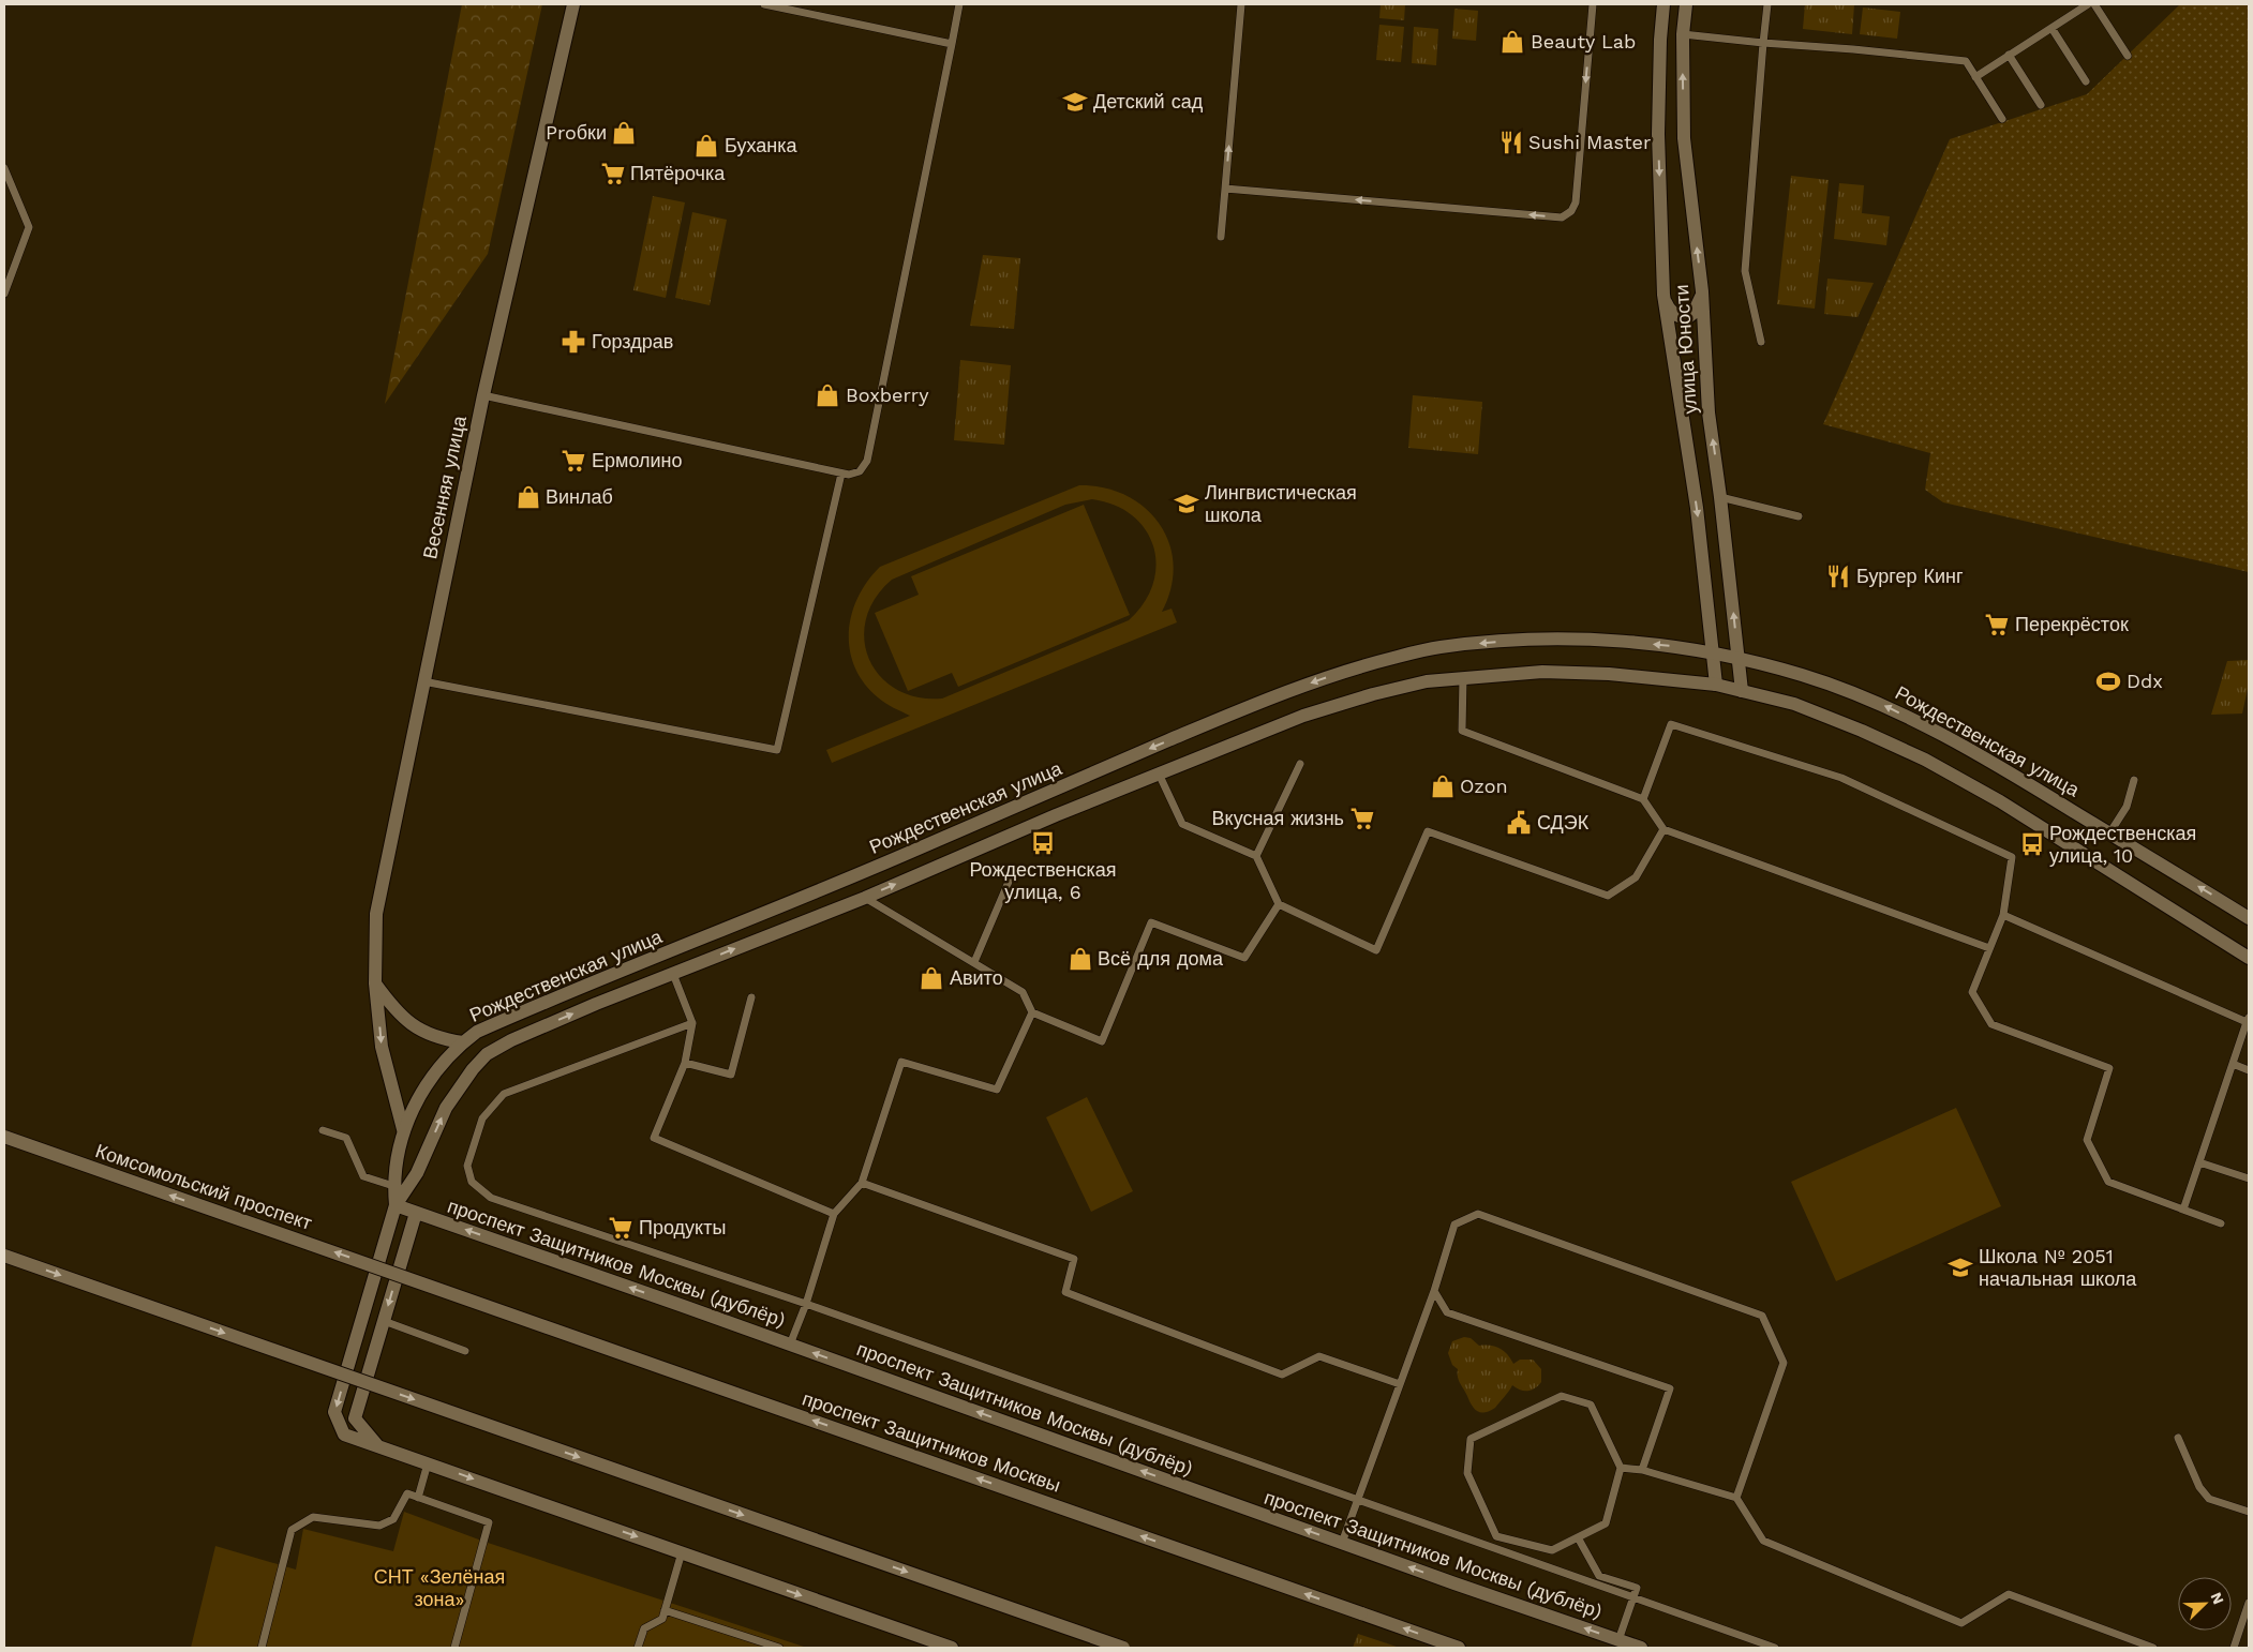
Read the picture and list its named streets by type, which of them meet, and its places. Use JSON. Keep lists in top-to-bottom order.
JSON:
{
  "streets": {
    "street": [
      "улица Юности",
      "Весенняя улица",
      "Рождественская улица",
      "Комсомольский проспект",
      "проспект Защитников Москвы (дублёр)",
      "проспект Защитников Москвы"
    ]
  },
  "crossings": [
    ["улица Юности", "Рождественская улица"],
    ["Весенняя улица", "Рождественская улица"],
    ["Рождественская улица", "проспект Защитников Москвы (дублёр)"],
    ["Комсомольский проспект", "проспект Защитников Москвы"]
  ],
  "one_way": ["проспект Защитников Москвы (дублёр)"],
  "parks": ["СНТ «Зелёная зона»"],
  "places": {
    "shop": [
      "Beauty Lab",
      "Proбки",
      "Буханка",
      "Boxberry",
      "Винлаб",
      "Ozon",
      "Всё для дома",
      "Авито"
    ],
    "school or university": ["Детский сад", "Лингвистическая школа", "Школа № 2051 начальная школа"],
    "restaurant": ["Sushi Master", "Бургер Кинг"],
    "supermarket": [
      "Пятёрочка",
      "Ермолино",
      "Перекрёсток",
      "Вкусная жизнь",
      "Продукты"
    ],
    "pharmacy": ["Горздрав"],
    "sports": ["Ddx"],
    "public building": ["СДЭК"],
    "bus stop": ["Рождественская улица, 6", "Рождественская улица, 10"]
  },
  "north": "top right"
}
